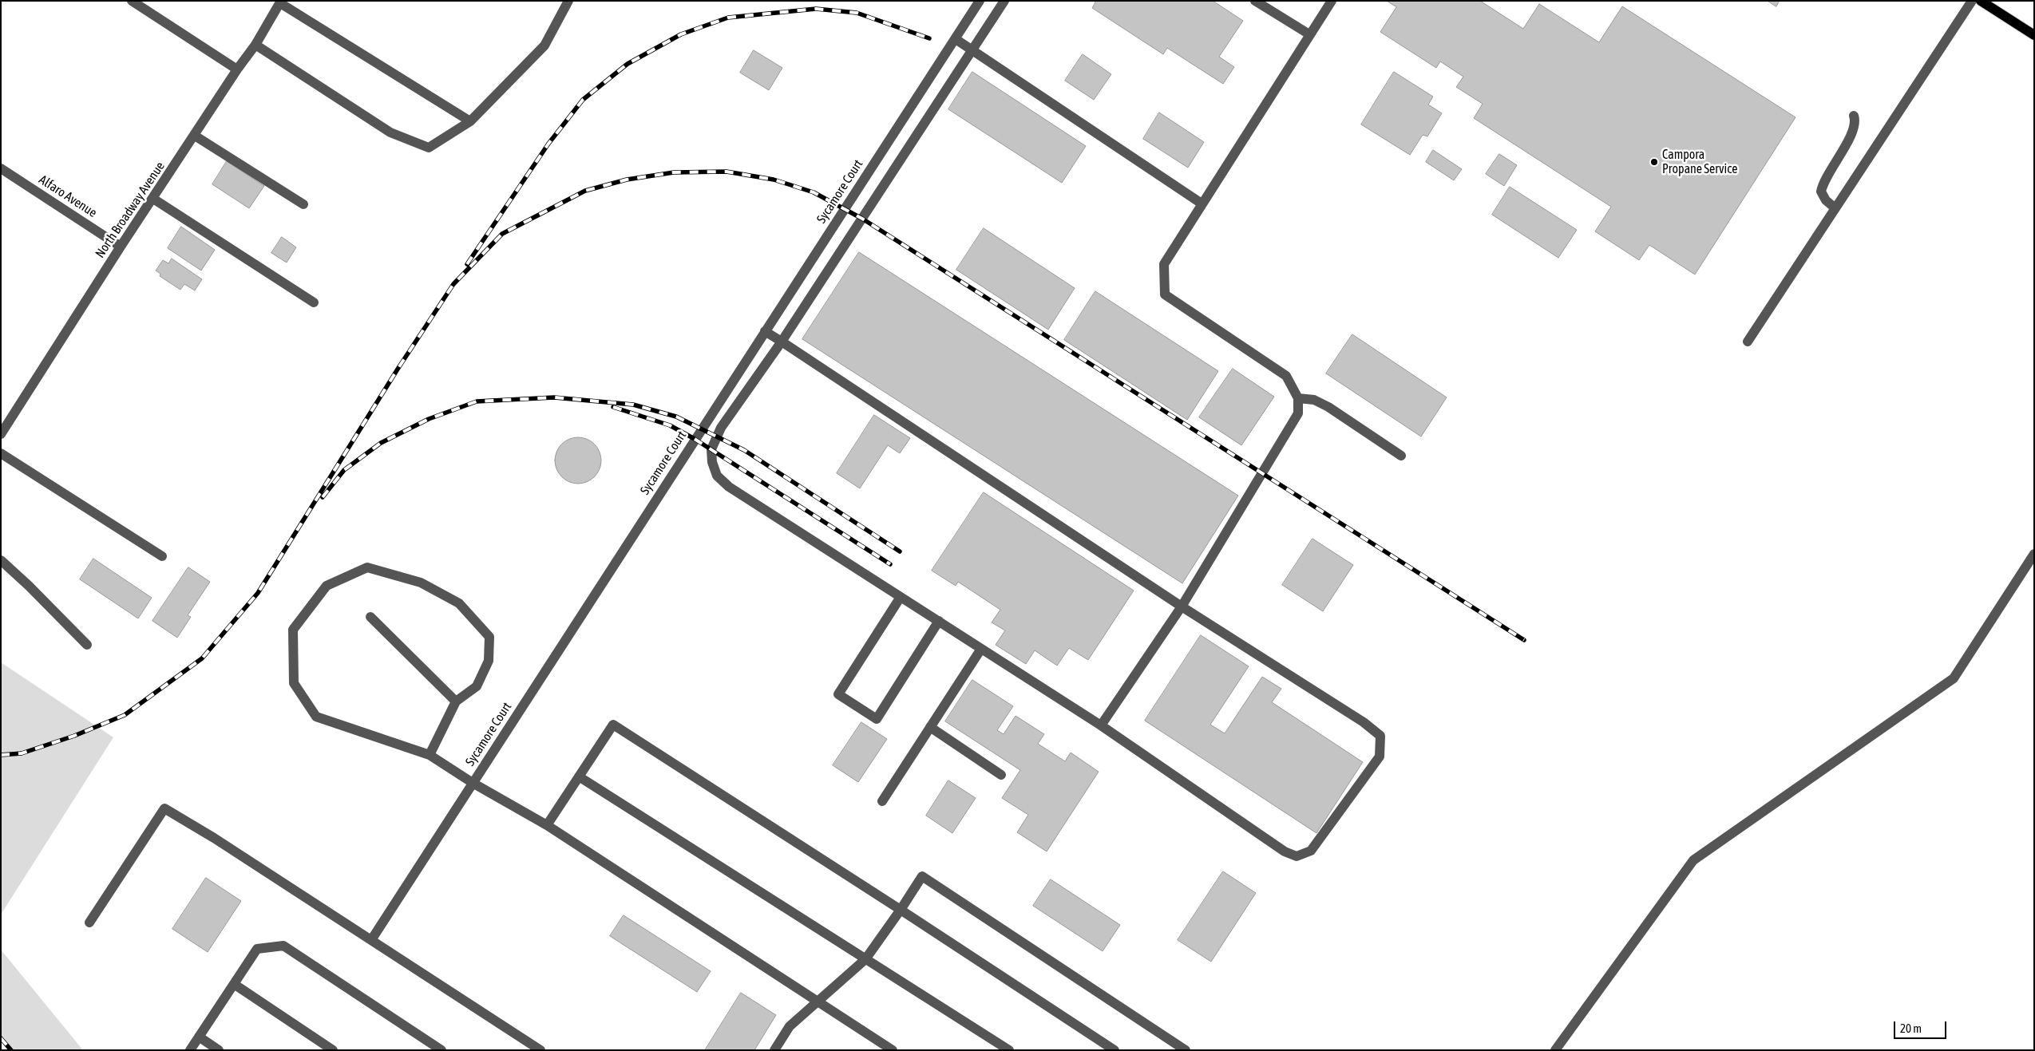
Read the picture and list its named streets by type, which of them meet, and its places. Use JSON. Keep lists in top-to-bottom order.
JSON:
{
  "streets": {
    "street": ["Sycamore Court", "Alfaro Avenue", "North Broadway Avenue"]
  },
  "crossings": [
    ["Alfaro Avenue", "North Broadway Avenue"]
  ],
  "places": ["Campora Propane Service"],
  "scale_bar": "20 m"
}
